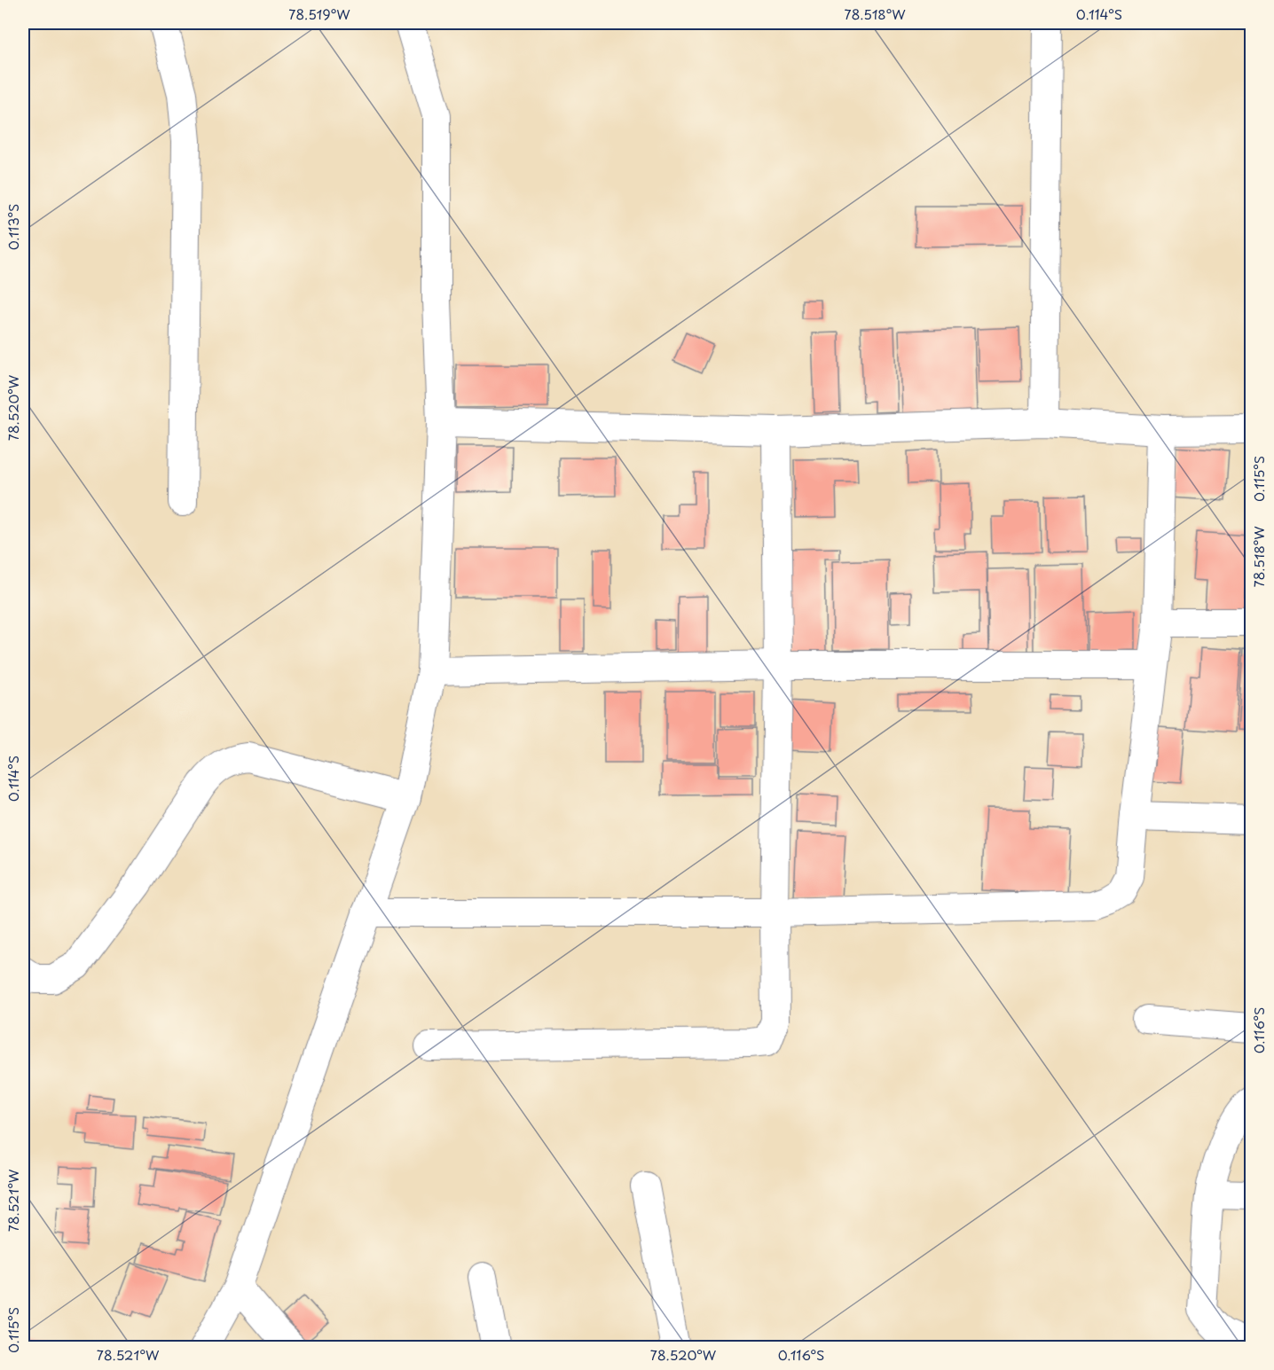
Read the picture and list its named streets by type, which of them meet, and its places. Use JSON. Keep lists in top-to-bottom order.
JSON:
{
  "coordinates": [
    "78.519°W",
    "78.518°W",
    "0.114°S",
    "0.113°S",
    "78.520°W",
    "0.115°S",
    "0.116°S",
    "78.521°W"
  ]
}
